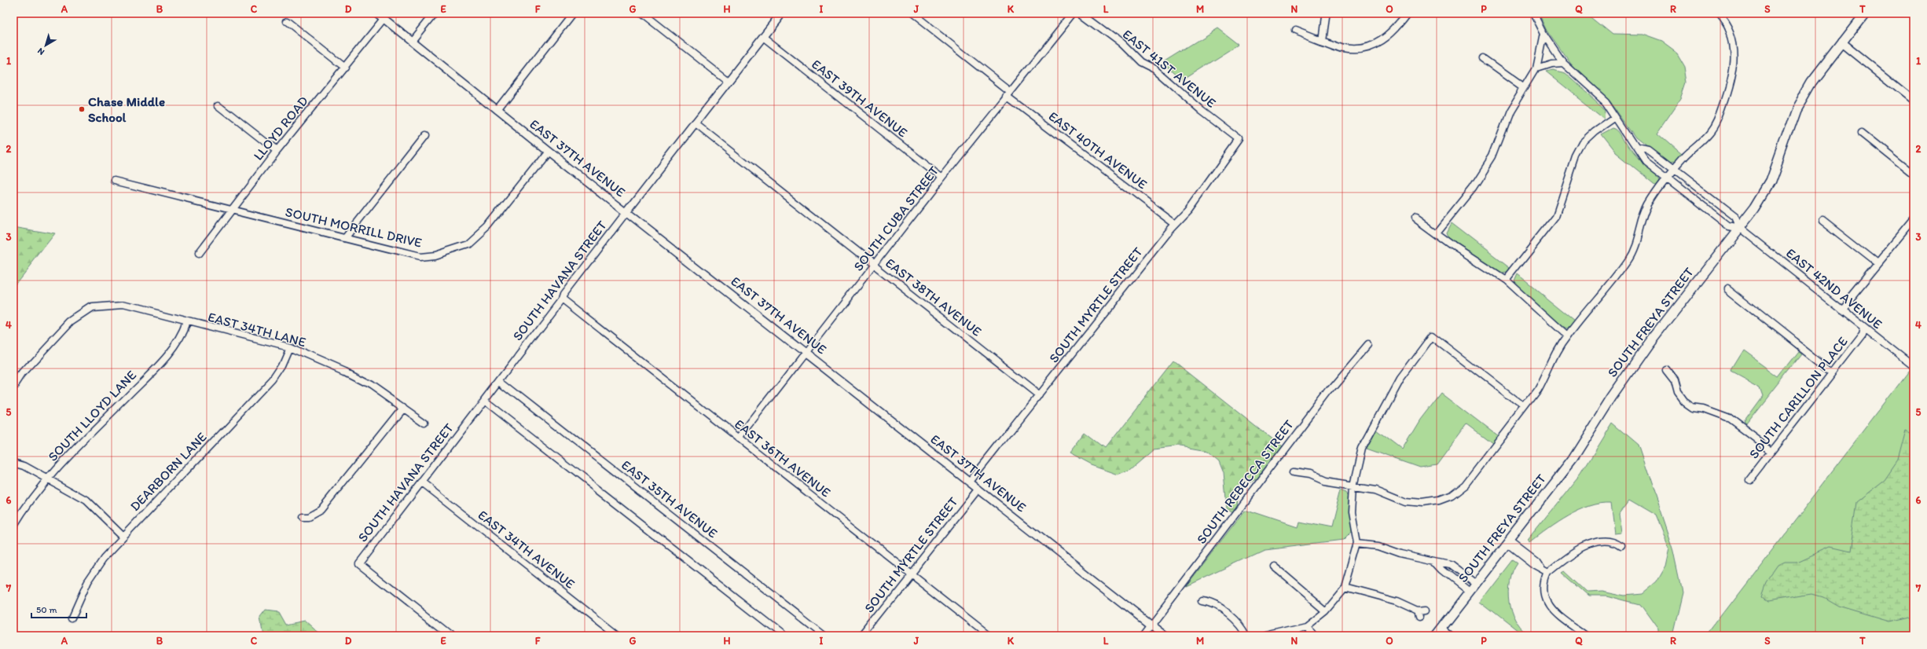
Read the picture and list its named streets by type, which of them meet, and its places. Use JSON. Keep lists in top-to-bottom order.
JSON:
{
  "streets": {
    "main road": ["SOUTH FREYA STREET"],
    "street": [
      "EAST 41ST AVENUE",
      "EAST 39TH AVENUE",
      "LLOYD ROAD",
      "EAST 40TH AVENUE",
      "EAST 37TH AVENUE",
      "SOUTH CUBA STREET",
      "SOUTH MORRILL DRIVE",
      "SOUTH HAVANA STREET",
      "EAST 42ND AVENUE",
      "EAST 38TH AVENUE",
      "SOUTH MYRTLE STREET",
      "EAST 34TH LANE",
      "SOUTH CARILLON PLACE",
      "SOUTH LLOYD LANE",
      "EAST 36TH AVENUE",
      "DEARBORN LANE",
      "SOUTH REBECCA STREET",
      "EAST 35TH AVENUE",
      "EAST 34TH AVENUE"
    ]
  },
  "crossings": [
    ["EAST 41ST AVENUE", "SOUTH MYRTLE STREET"],
    ["EAST 39TH AVENUE", "SOUTH CUBA STREET"],
    ["EAST 39TH AVENUE", "SOUTH HAVANA STREET"],
    ["LLOYD ROAD", "EAST 37TH AVENUE"],
    ["LLOYD ROAD", "SOUTH MORRILL DRIVE"],
    ["EAST 40TH AVENUE", "SOUTH CUBA STREET"],
    ["EAST 40TH AVENUE", "SOUTH MYRTLE STREET"],
    ["EAST 37TH AVENUE", "SOUTH CUBA STREET"],
    ["EAST 37TH AVENUE", "SOUTH MORRILL DRIVE"],
    ["EAST 37TH AVENUE", "SOUTH HAVANA STREET"],
    ["EAST 37TH AVENUE", "SOUTH MYRTLE STREET"],
    ["EAST 37TH AVENUE", "SOUTH REBECCA STREET"],
    ["SOUTH CUBA STREET", "EAST 38TH AVENUE"],
    ["SOUTH CUBA STREET", "EAST 36TH AVENUE"],
    ["SOUTH HAVANA STREET", "EAST 38TH AVENUE"],
    ["SOUTH HAVANA STREET", "EAST 36TH AVENUE"],
    ["SOUTH HAVANA STREET", "EAST 35TH AVENUE"],
    ["SOUTH HAVANA STREET", "EAST 34TH AVENUE"],
    ["EAST 42ND AVENUE", "SOUTH FREYA STREET"],
    ["EAST 42ND AVENUE", "SOUTH CARILLON PLACE"],
    ["EAST 38TH AVENUE", "SOUTH MYRTLE STREET"],
    ["SOUTH MYRTLE STREET", "EAST 36TH AVENUE"],
    ["EAST 34TH LANE", "SOUTH LLOYD LANE"],
    ["EAST 34TH LANE", "DEARBORN LANE"]
  ],
  "places": ["Chase Middle School"],
  "scale_bar": "50 m",
  "north": "bottom left",
  "grid": {
    "columns": [
      "A",
      "B",
      "C",
      "D",
      "E",
      "F",
      "G",
      "H",
      "I",
      "J",
      "K",
      "L",
      "M",
      "N",
      "O",
      "P",
      "Q",
      "R",
      "S",
      "T"
    ],
    "rows": [
      "1",
      "2",
      "3",
      "4",
      "5",
      "6",
      "7"
    ]
  }
}
